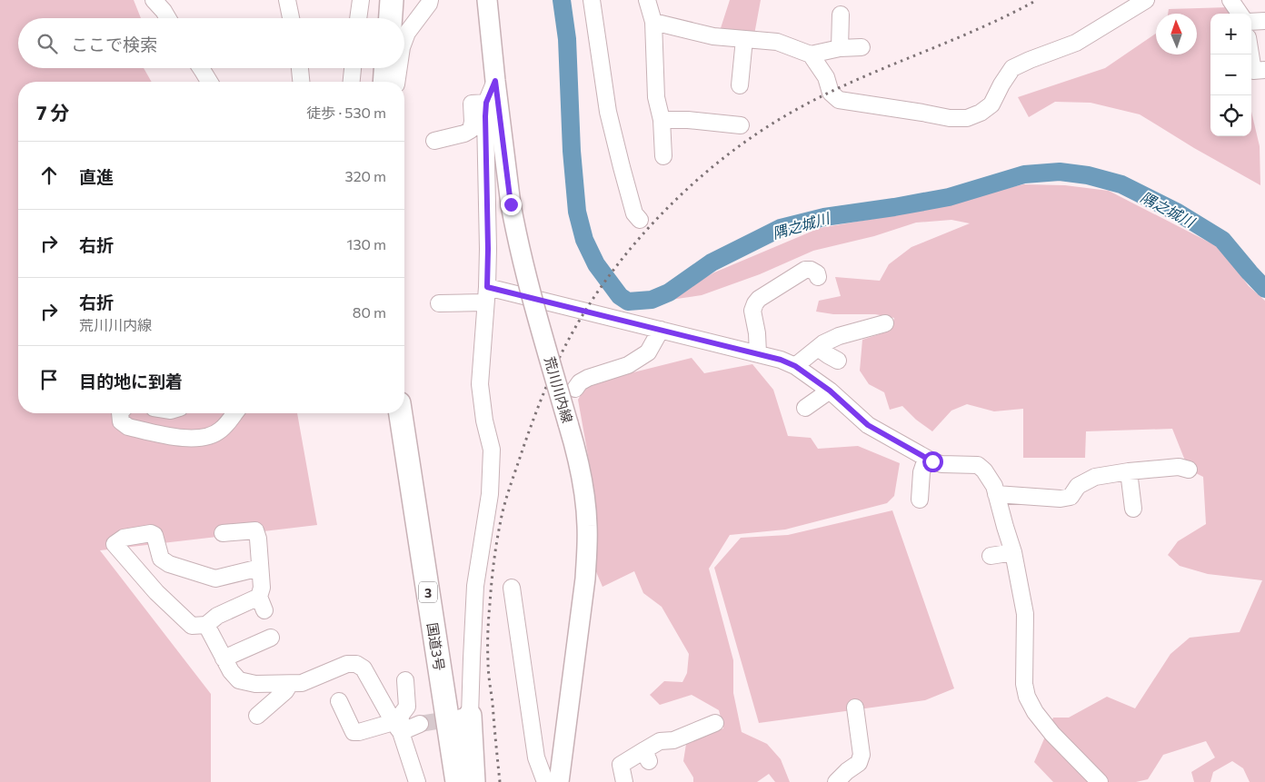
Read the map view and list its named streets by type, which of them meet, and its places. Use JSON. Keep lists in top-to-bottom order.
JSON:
{
  "streets": {
    "highway": ["3", "国道3号"],
    "main road": ["荒川川内線"]
  },
  "water": ["隅之城川"],
  "north": "top",
  "page": {
    "map_buttons": ["+", "−"],
    "search": "ここで検索",
    "heading": ["7 分", "徒歩 · 530 m"],
    "list": [
      ["直進", "320 m"],
      ["右折", "130 m"],
      ["右折", "荒川川内線", "80 m"],
      "目的地に到着"
    ]
  }
}
